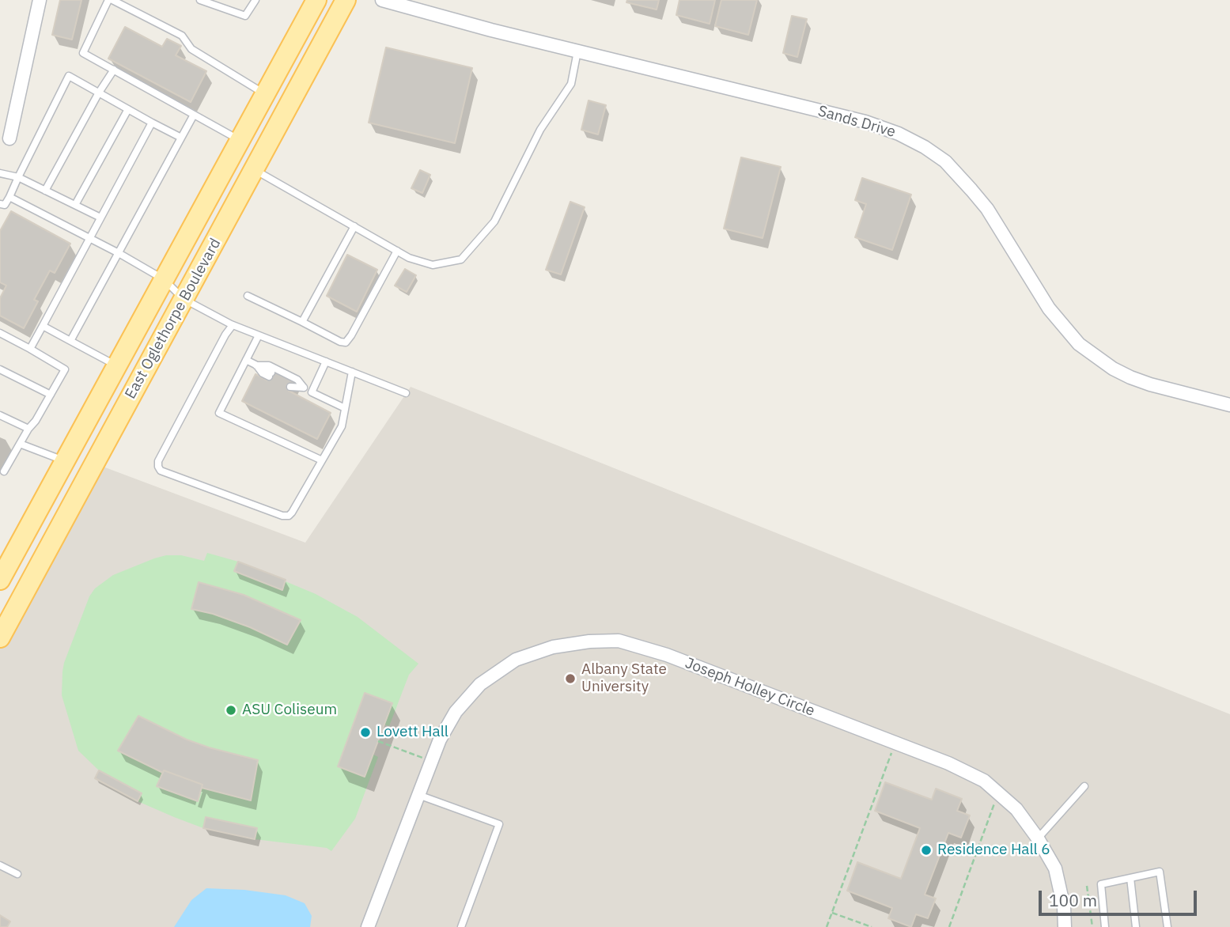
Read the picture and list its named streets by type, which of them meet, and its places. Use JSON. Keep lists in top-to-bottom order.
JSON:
{
  "streets": {
    "main road": ["East Oglethorpe Boulevard"],
    "street": ["Sands Drive", "Joseph Holley Circle"]
  },
  "places": [
    "Albany State University",
    "ASU Coliseum",
    "Lovett Hall",
    "Residence Hall 6"
  ],
  "scale_bar": "100 m"
}
